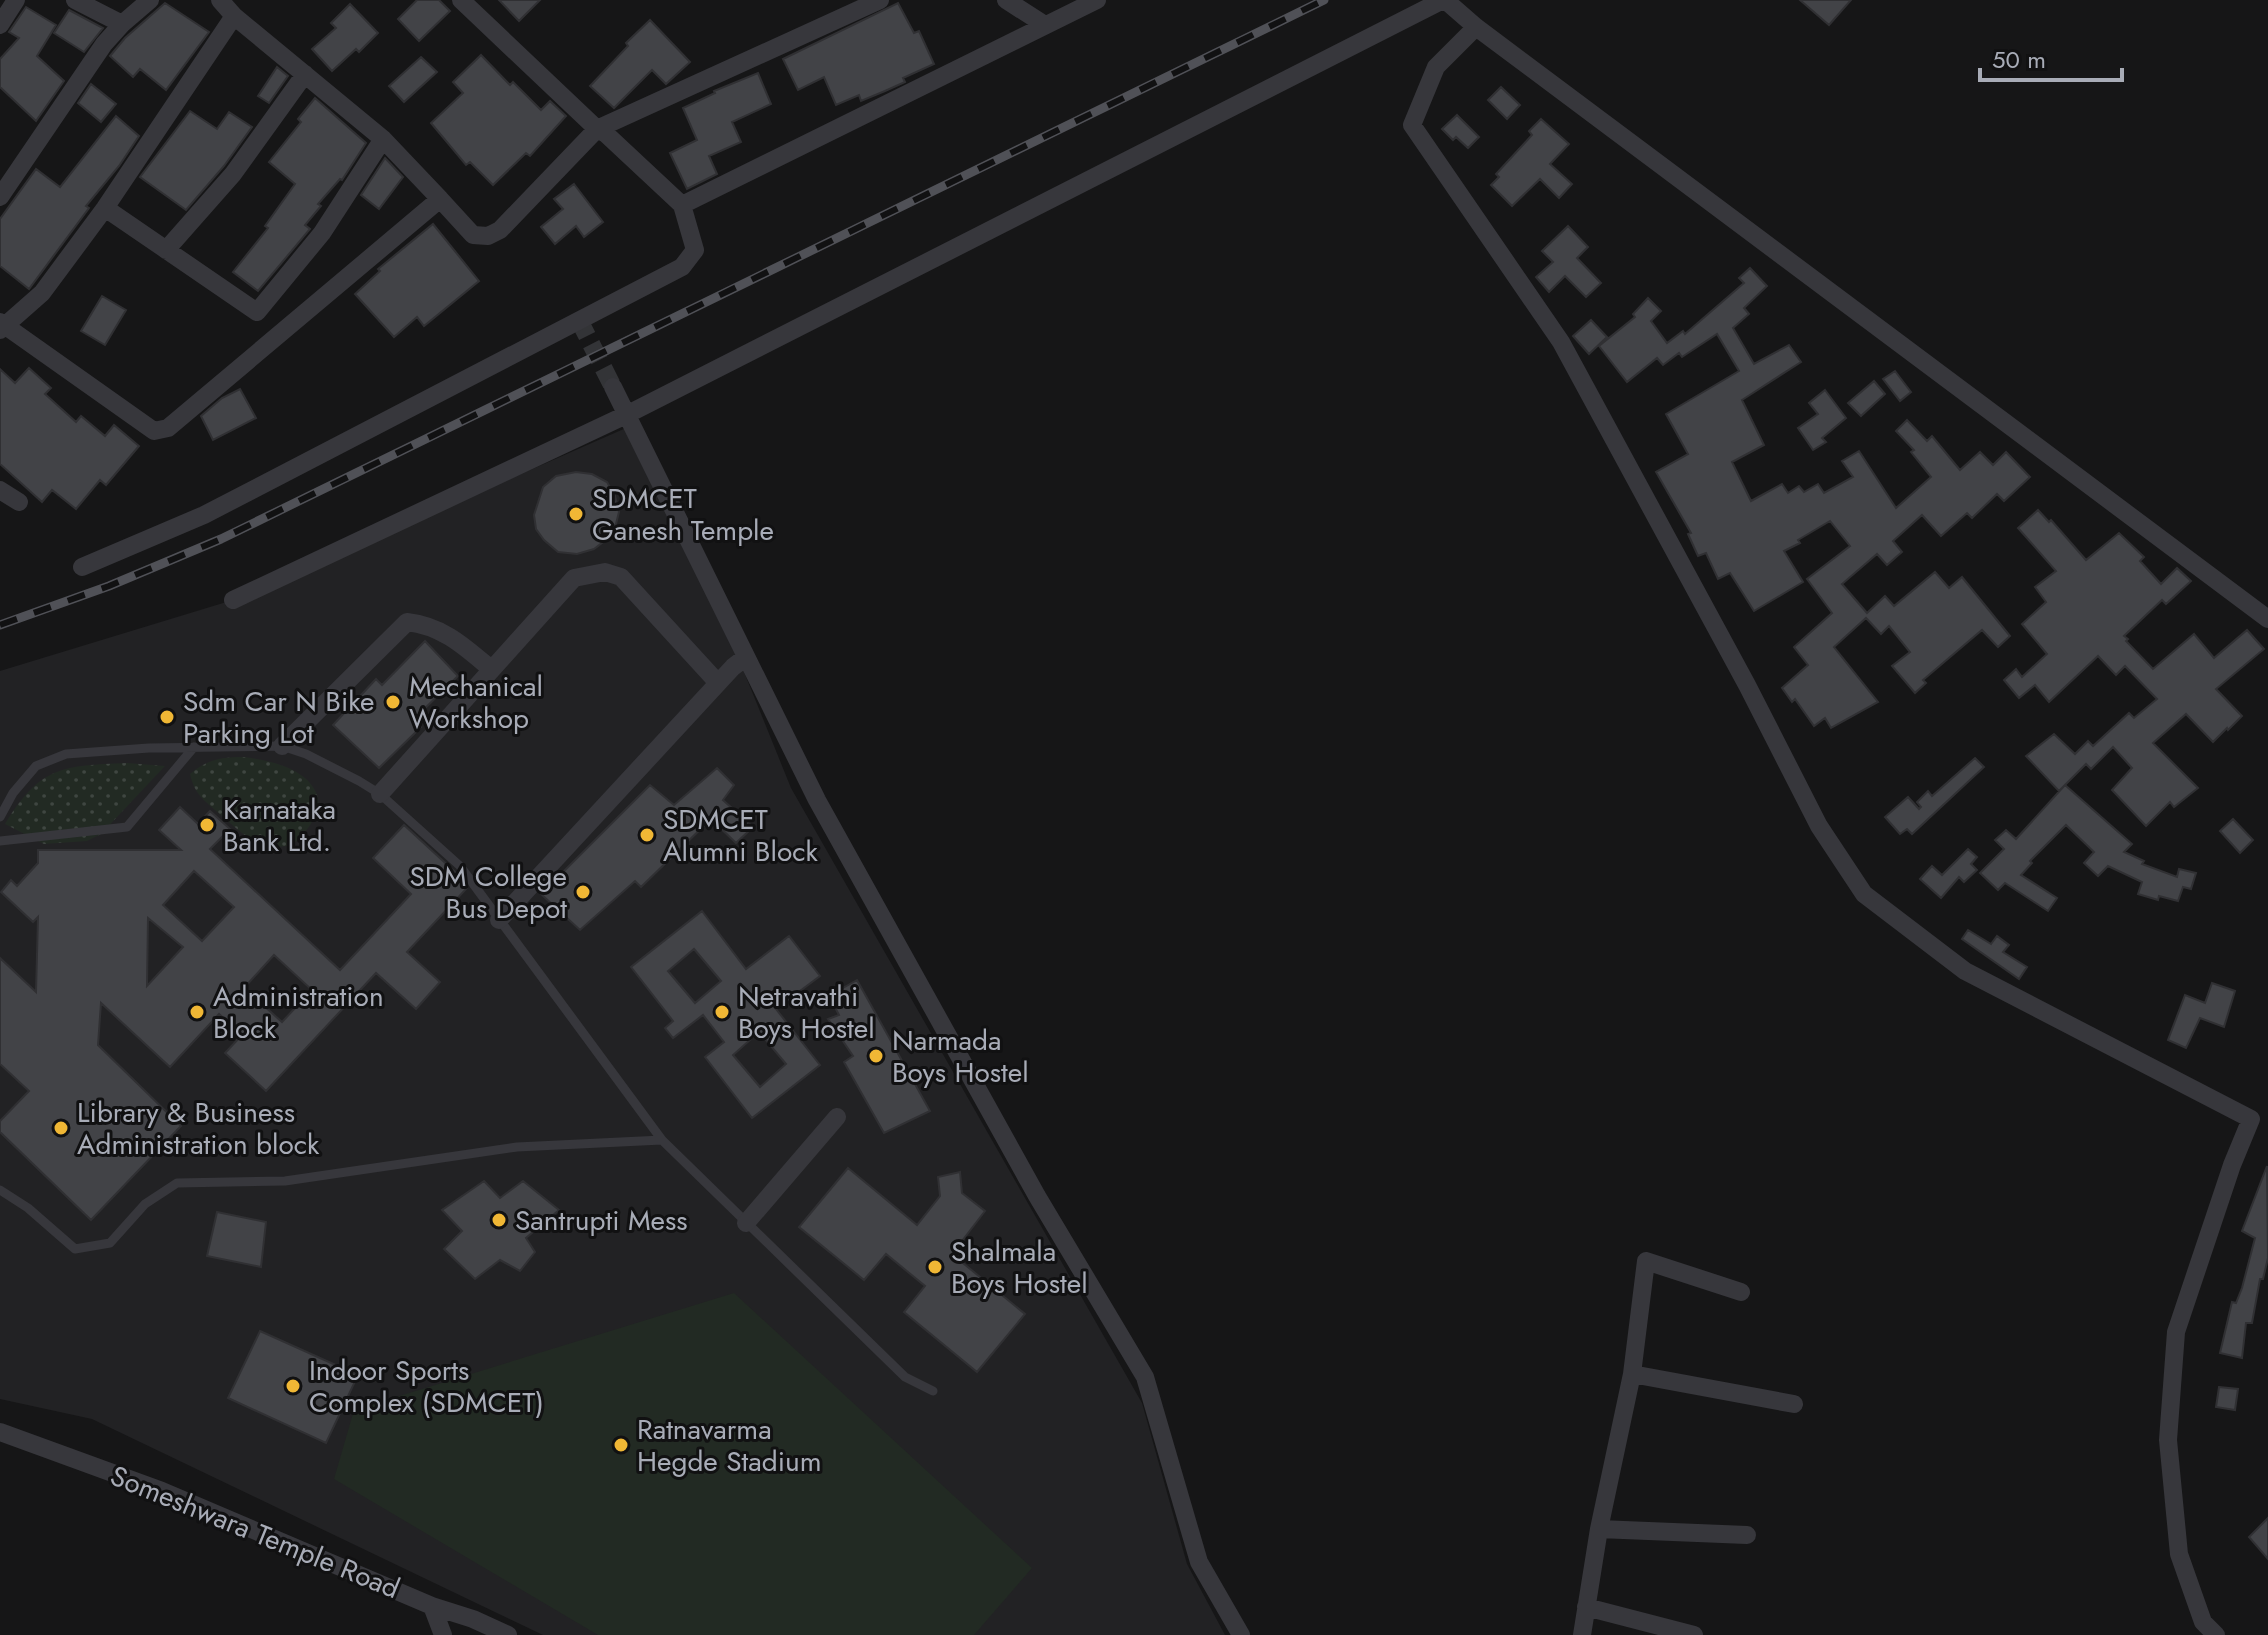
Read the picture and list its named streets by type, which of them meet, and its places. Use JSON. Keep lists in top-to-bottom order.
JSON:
{
  "streets": {
    "street": ["Someshwara Temple Road"]
  },
  "places": [
    "SDMCET Ganesh Temple",
    "Mechanical Workshop",
    "Sdm Car N Bike Parking Lot",
    "Karnataka Bank Ltd.",
    "SDMCET Alumni Block",
    "SDM College Bus Depot",
    "Administration Block",
    "Netravathi Boys Hostel",
    "Narmada Boys Hostel",
    "Library & Business Administration block",
    "Santrupti Mess",
    "Shalmala Boys Hostel",
    "Indoor Sports Complex (SDMCET)",
    "Ratnavarma Hegde Stadium"
  ],
  "scale_bar": "50 m"
}
